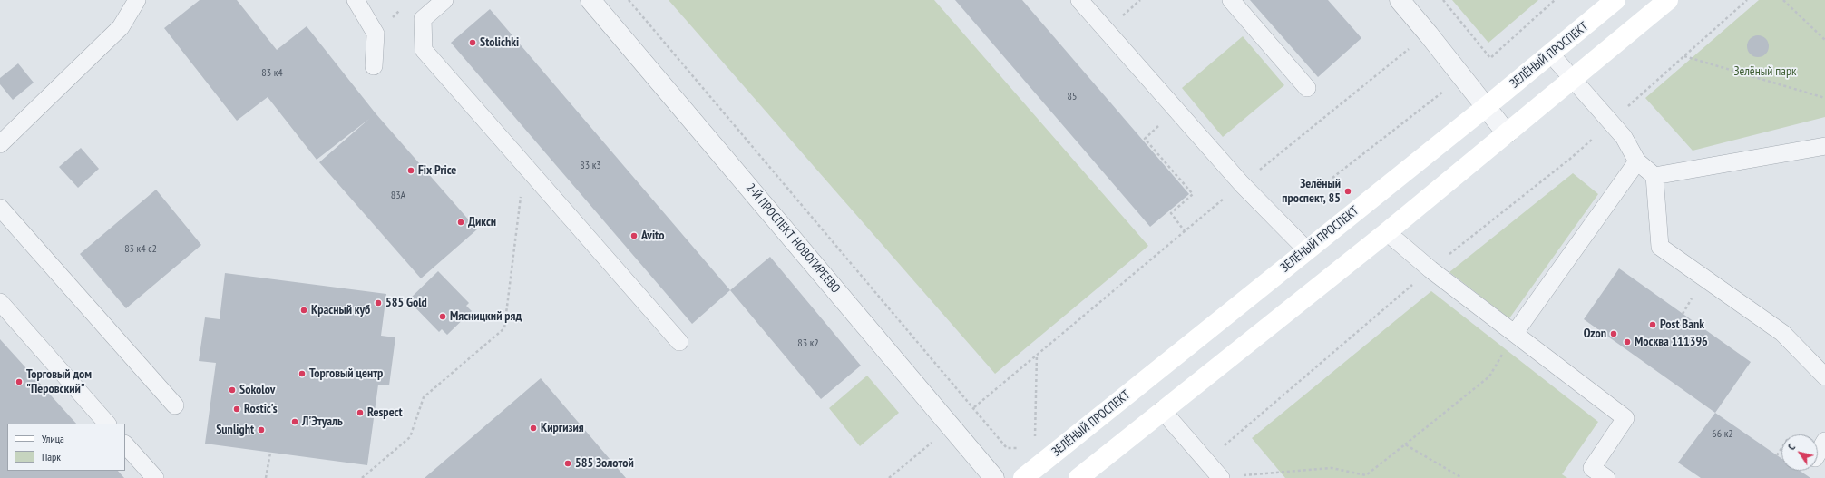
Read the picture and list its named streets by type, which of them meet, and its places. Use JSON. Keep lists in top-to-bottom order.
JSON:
{
  "streets": {
    "main road": ["ЗЕЛЁНЫЙ ПРОСПЕКТ"],
    "street": ["2-Й ПРОСПЕКТ НОВОГИРЕЕВО"]
  },
  "parks": ["Зелёный парк"],
  "places": [
    "Stolichki",
    "Fix Price",
    "Зелёный проспект, 85",
    "Дикси",
    "Avito",
    "585 Gold",
    "Красный куб",
    "Мясницкий ряд",
    "Post Bank",
    "Ozon",
    "Москва 111396",
    "Торговый центр",
    "Торговый дом \"Перовский\"",
    "Sokolov",
    "Rostic's",
    "Respect",
    "Л'Этуаль",
    "Киргизия",
    "Sunlight",
    "585 Золотой"
  ],
  "house_numbers": [
    "83 к4",
    "85",
    "83 к3",
    "83A",
    "83 к4 с2",
    "83 к2",
    "66 к2"
  ],
  "legend": ["Улица", "Парк"],
  "north": "top left"
}
